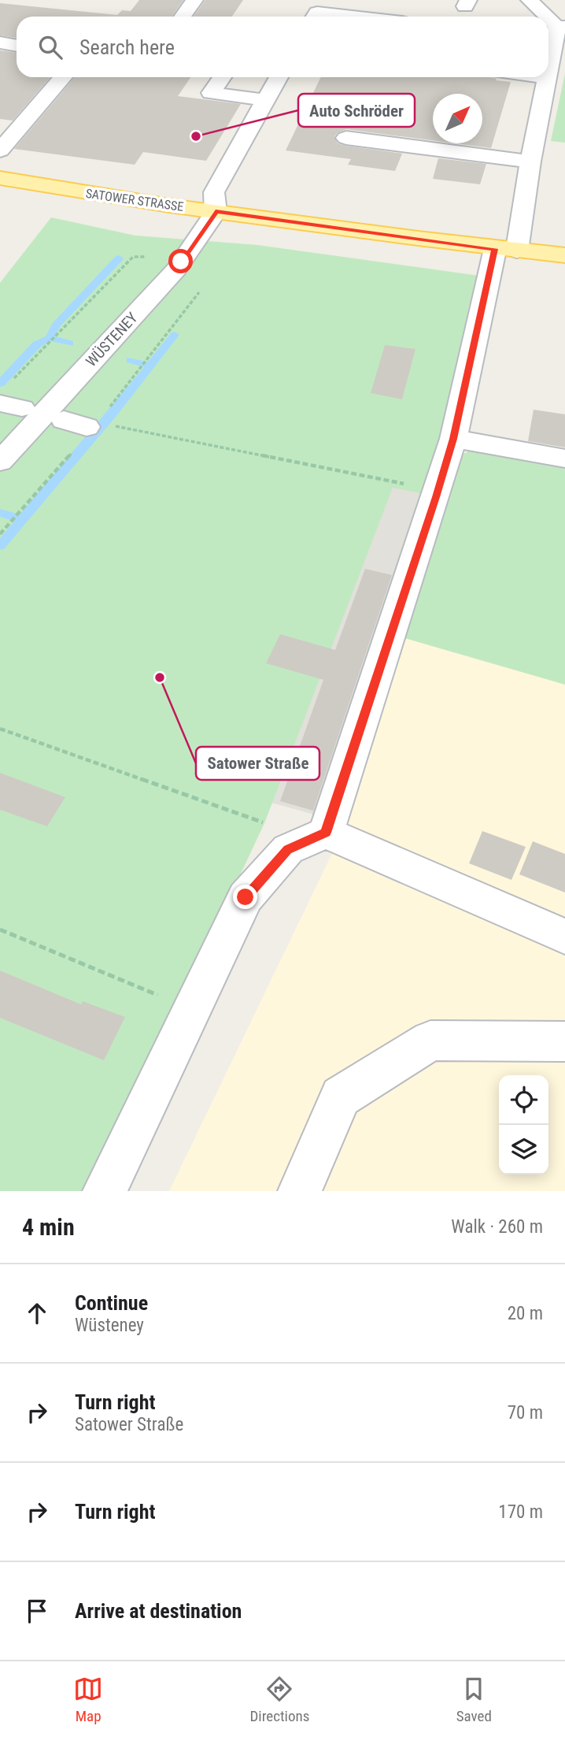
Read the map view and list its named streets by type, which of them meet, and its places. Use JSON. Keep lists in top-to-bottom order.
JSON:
{
  "streets": {
    "main road": ["SATOWER STRASSE"],
    "street": ["WÜSTENEY"]
  },
  "crossings": [
    ["SATOWER STRASSE", "WÜSTENEY"]
  ],
  "places": ["Auto Schröder", "Satower Straße"],
  "north": "top right",
  "page": {
    "search": "Search here",
    "heading": ["4 min", "Walk · 260 m"],
    "list": [
      ["Continue", "Wüsteney", "20 m"],
      ["Turn right", "Satower Straße", "70 m"],
      ["Turn right", "170 m"],
      "Arrive at destination"
    ],
    "nav": ["Map", "Directions", "Saved"]
  }
}
